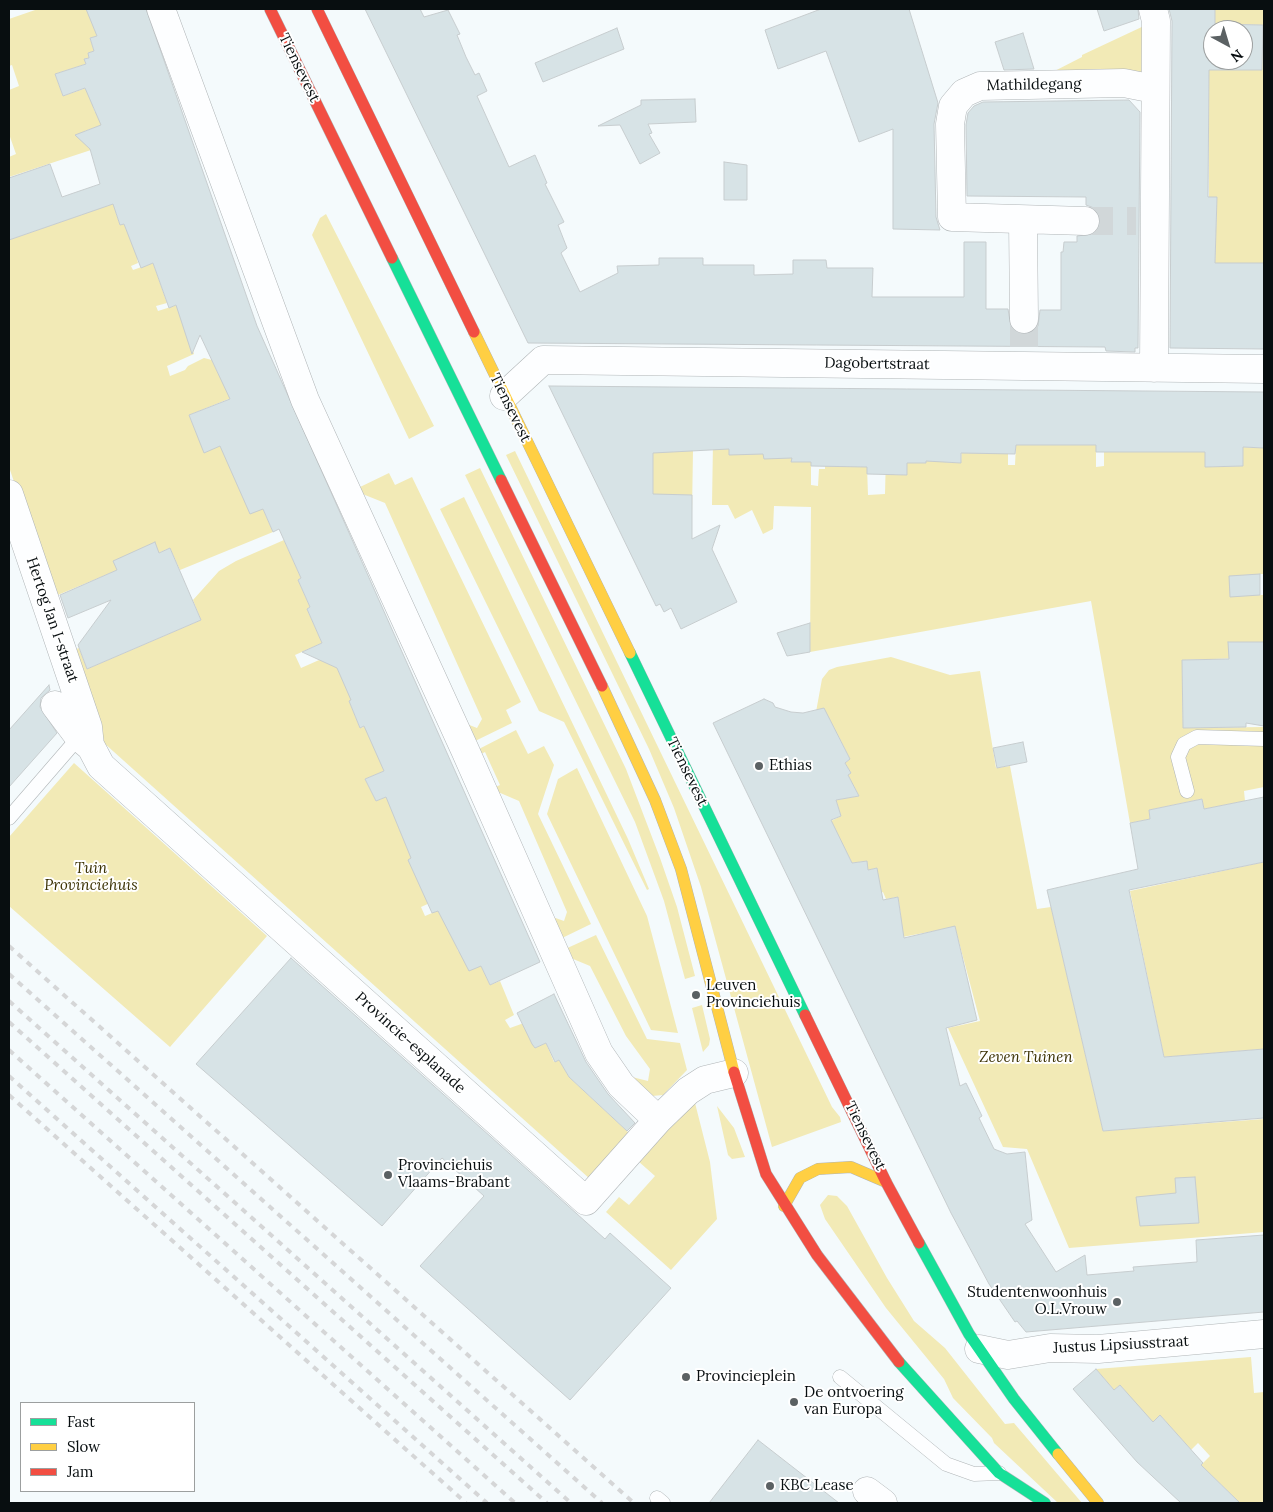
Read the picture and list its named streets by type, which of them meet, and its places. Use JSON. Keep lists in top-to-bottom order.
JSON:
{
  "streets": {
    "main road": ["Tiensevest"],
    "street": [
      "Mathildegang",
      "Dagobertstraat",
      "Hertog Jan I-straat",
      "Provincie-esplanade",
      "Justus Lipsiusstraat"
    ]
  },
  "crossings": [
    ["Tiensevest", "Dagobertstraat"],
    ["Tiensevest", "Provincie-esplanade"],
    ["Tiensevest", "Justus Lipsiusstraat"],
    ["Hertog Jan I-straat", "Provincie-esplanade"]
  ],
  "parks": ["Tuin Provinciehuis", "Zeven Tuinen"],
  "places": [
    "Ethias",
    "Leuven Provinciehuis",
    "Provinciehuis Vlaams-Brabant",
    "Studentenwoonhuis O.L.Vrouw",
    "Provincieplein",
    "De ontvoering van Europa",
    "KBC Lease"
  ],
  "legend": ["Fast", "Slow", "Jam"],
  "north": "bottom right"
}
